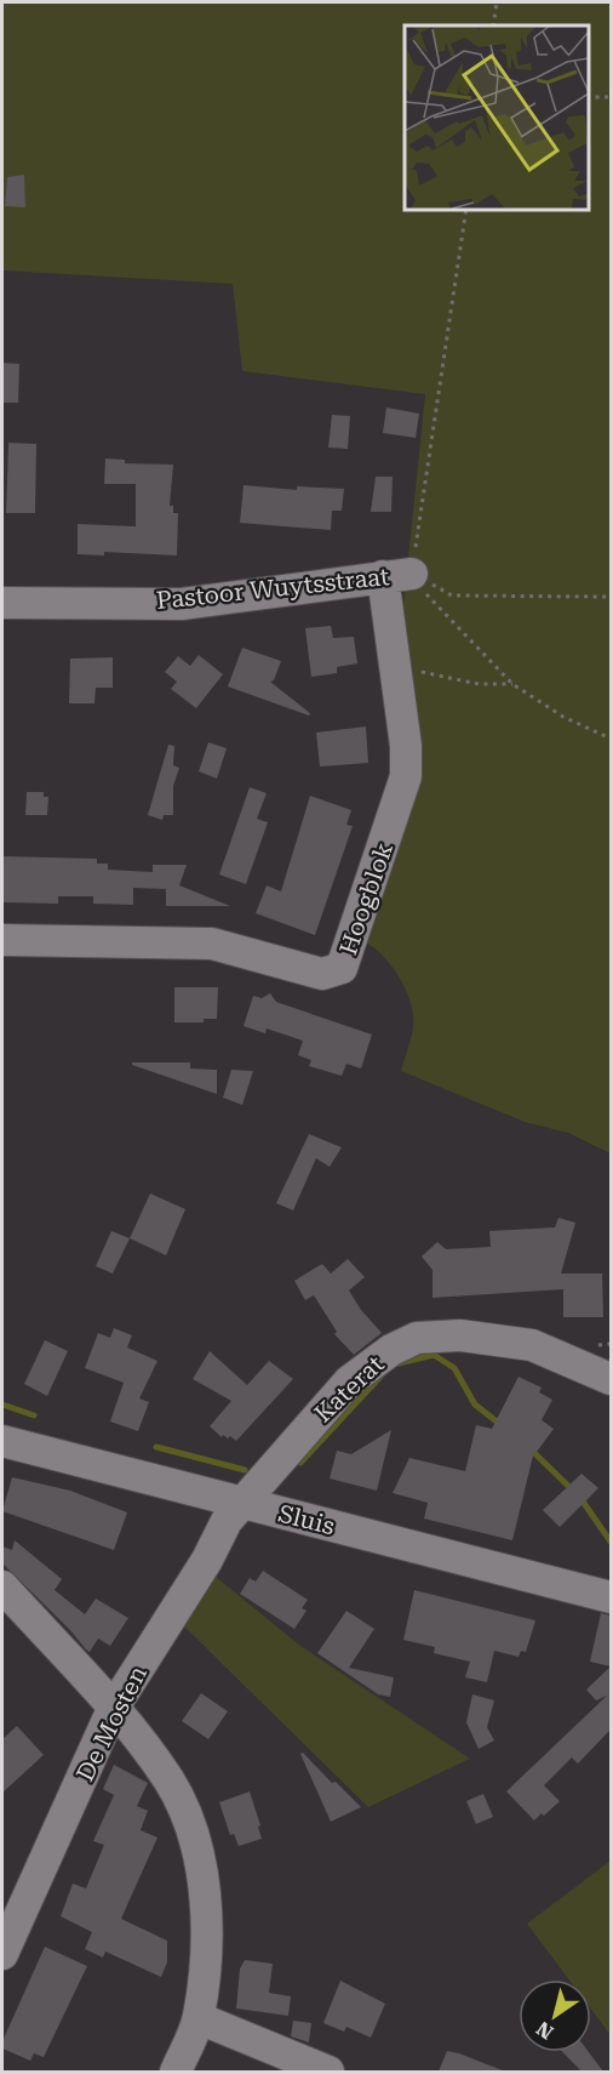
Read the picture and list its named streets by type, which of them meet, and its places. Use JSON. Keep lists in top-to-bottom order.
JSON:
{
  "streets": {
    "street": [
      "Pastoor Wuytsstraat",
      "Hoogblok",
      "Katerat",
      "Sluis",
      "De Mosten"
    ]
  },
  "crossings": [
    ["Pastoor Wuytsstraat", "Hoogblok"],
    ["Katerat", "Sluis"],
    ["Katerat", "De Mosten"],
    ["Sluis", "De Mosten"]
  ],
  "north": "bottom left"
}
